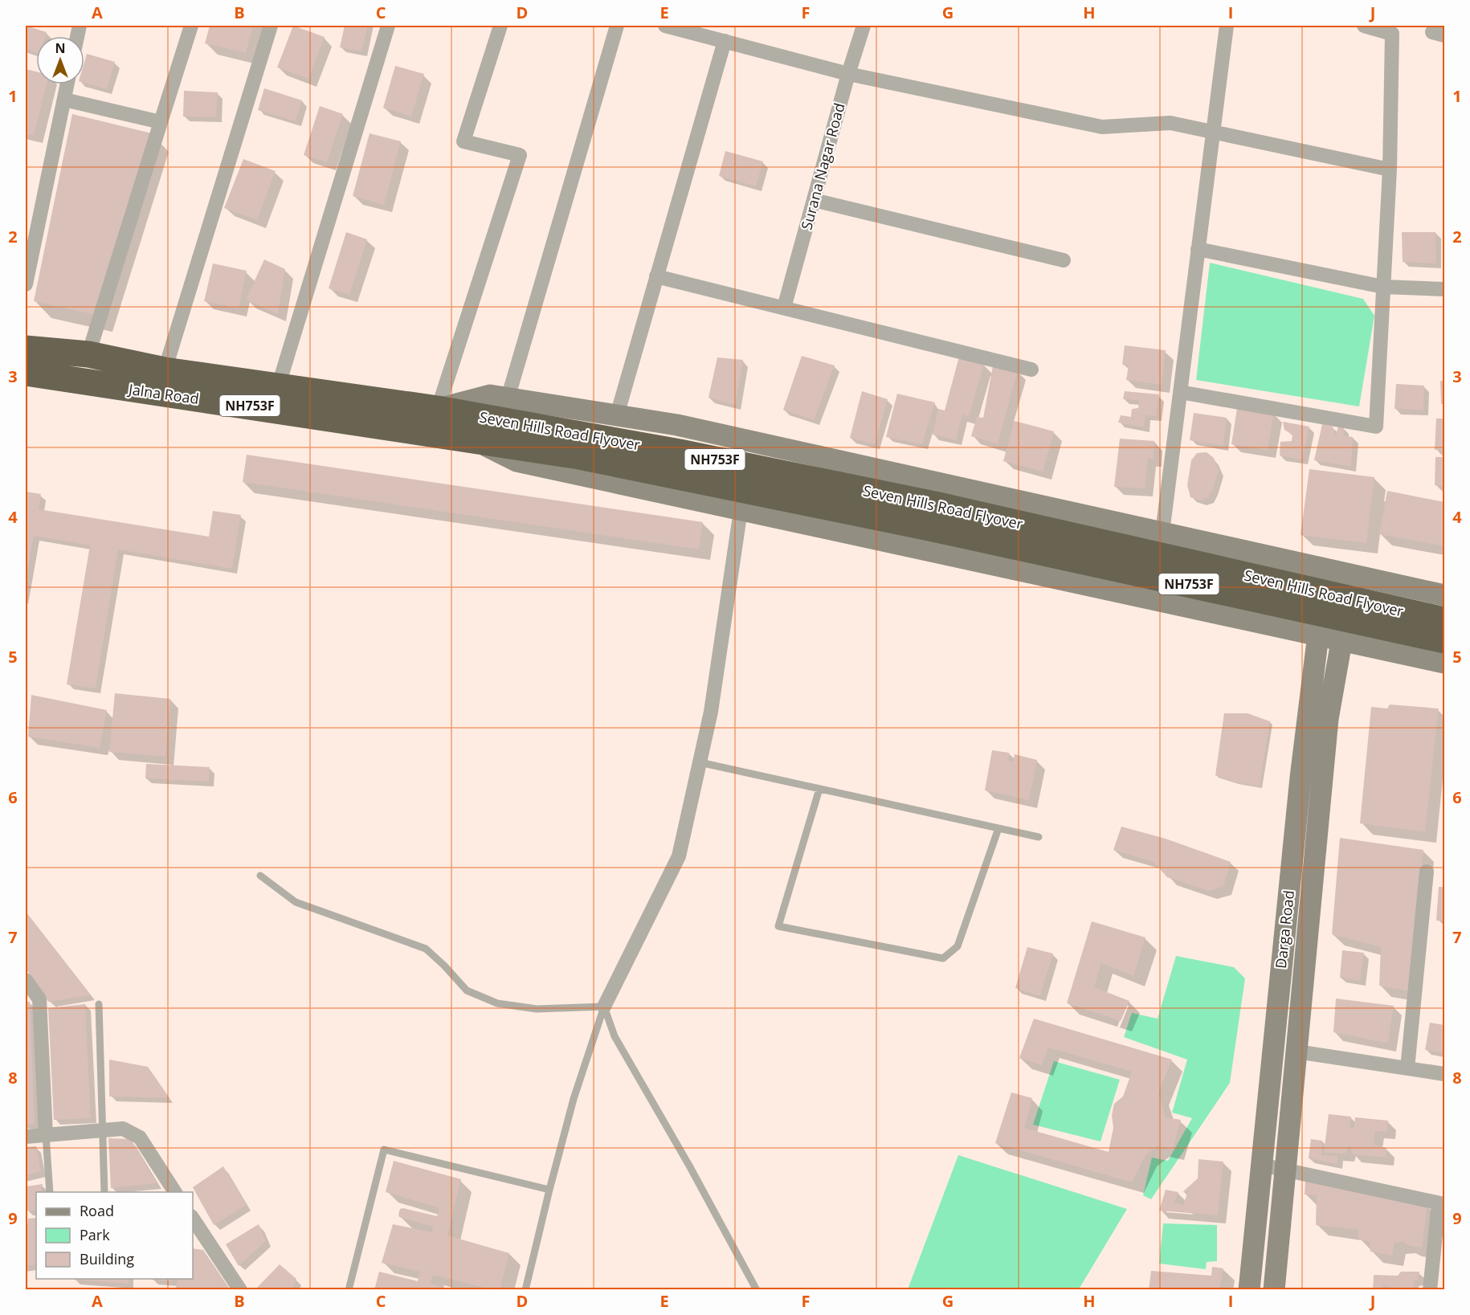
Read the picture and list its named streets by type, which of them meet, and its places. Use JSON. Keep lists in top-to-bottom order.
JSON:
{
  "streets": {
    "highway": ["Jalna Road", "NH753F", "Seven Hills Road Flyover"],
    "street": ["Surana Nagar Road", "Darga Road"]
  },
  "crossings": [
    ["Jalna Road", "Seven Hills Road Flyover"]
  ],
  "legend": ["Road", "Park", "Building"],
  "north": "top",
  "grid": {
    "columns": [
      "A",
      "B",
      "C",
      "D",
      "E",
      "F",
      "G",
      "H",
      "I",
      "J"
    ],
    "rows": [
      "1",
      "2",
      "3",
      "4",
      "5",
      "6",
      "7",
      "8",
      "9"
    ]
  }
}
